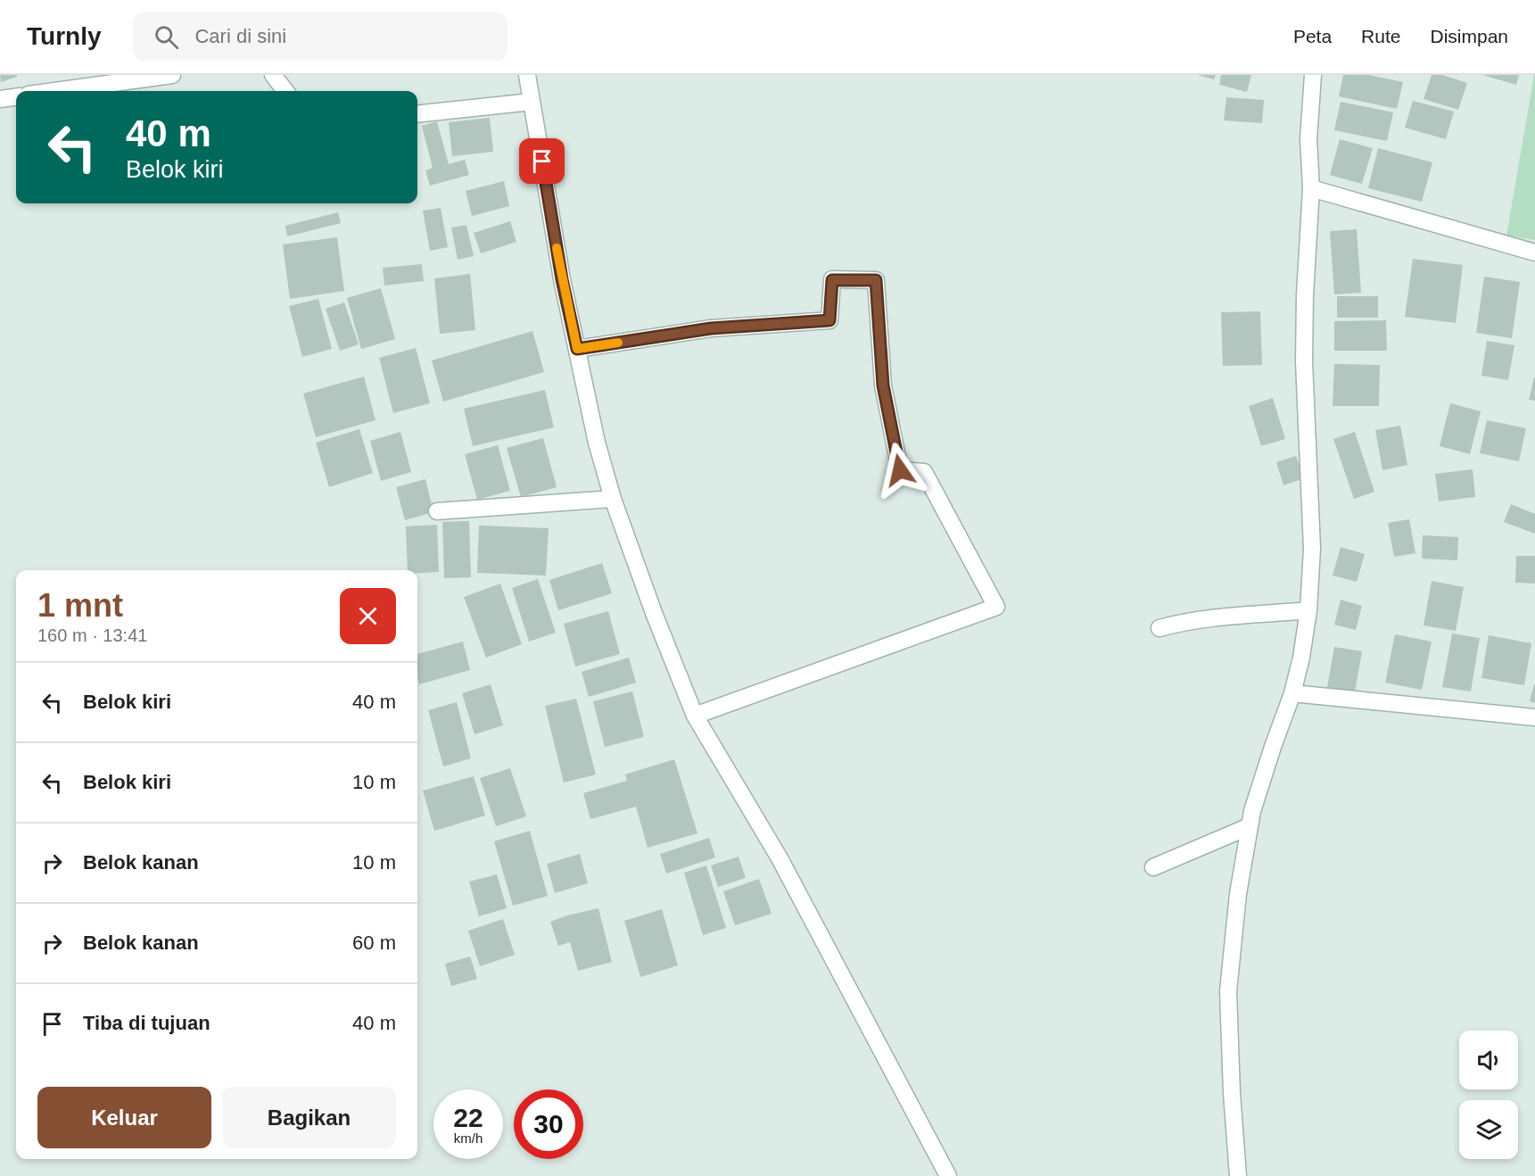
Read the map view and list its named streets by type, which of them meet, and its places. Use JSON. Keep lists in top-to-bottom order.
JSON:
{
  "page": {
    "header": "Turnly",
    "search": "Cari di sini",
    "nav": ["Peta", "Rute", "Disimpan"],
    "turn": ["40 m", "Belok kiri"],
    "heading": ["1 mnt", "160 m · 13:41"],
    "list": [
      {
        "name": "Belok kiri",
        "value": "40 m"
      },
      {
        "name": "Belok kiri",
        "value": "10 m"
      },
      {
        "name": "Belok kanan",
        "value": "10 m"
      },
      {
        "name": "Belok kanan",
        "value": "60 m"
      },
      {
        "name": "Tiba di tujuan",
        "value": "40 m"
      }
    ],
    "buttons": ["Keluar", "Bagikan"],
    "speed": "22 km/h",
    "limit": "30"
  }
}
